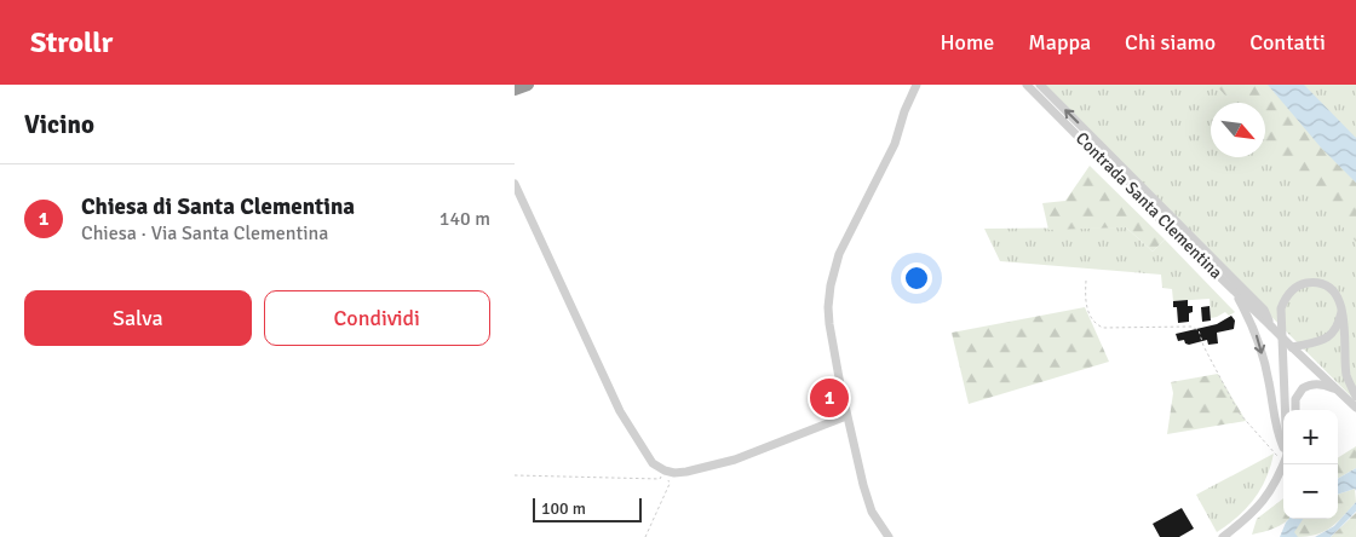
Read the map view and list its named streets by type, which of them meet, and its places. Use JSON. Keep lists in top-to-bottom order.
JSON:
{
  "streets": {
    "street": ["Contrada Santa Clementina"]
  },
  "scale_bar": "100 m",
  "north": "bottom right",
  "page": {
    "header": "Strollr",
    "nav": [
      "Home",
      "Mappa",
      "Chi siamo",
      "Contatti"
    ],
    "heading": "Vicino",
    "list": [
      {
        "mark": "1",
        "name": "Chiesa di Santa Clementina",
        "note": "Chiesa · Via Santa Clementina",
        "value": "140 m"
      }
    ],
    "buttons": ["Salva", "Condividi"],
    "pins": "1",
    "map_buttons": ["+", "−"],
    "scale": "100 m"
  }
}
